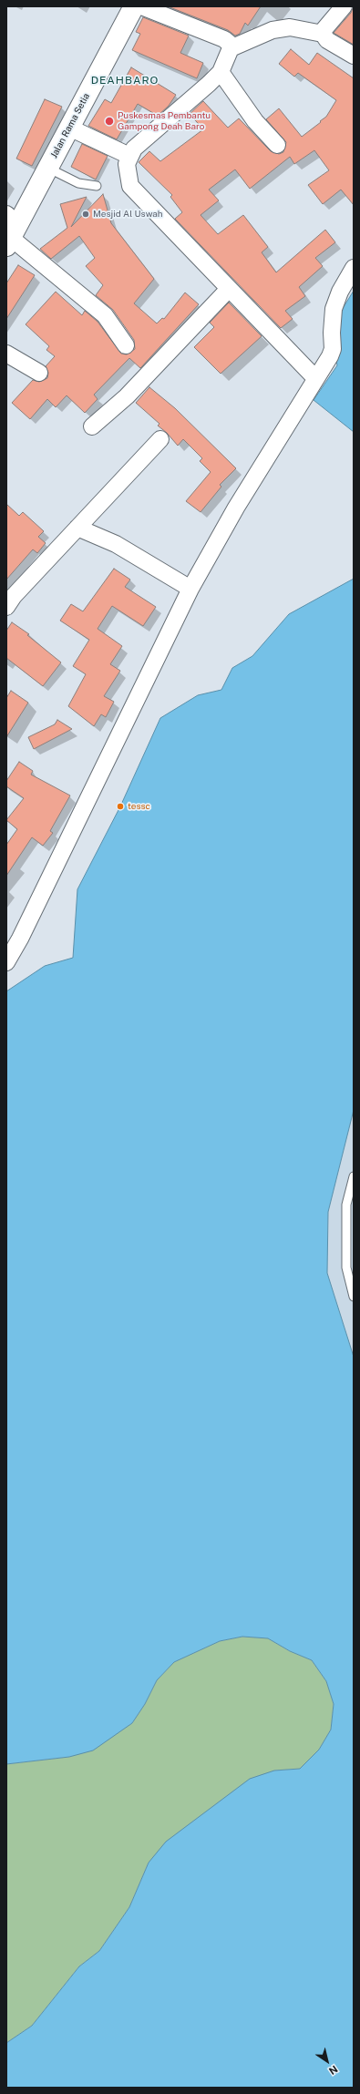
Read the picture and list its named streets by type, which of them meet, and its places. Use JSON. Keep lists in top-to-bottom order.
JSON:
{
  "streets": {
    "street": ["Jalan Rama Setia"]
  },
  "districts": ["DEAHBARO"],
  "places": ["Puskesmas Pembantu Gampong Deah Baro", "Mesjid Al Uswah", "tessc"],
  "north": "bottom right"
}
